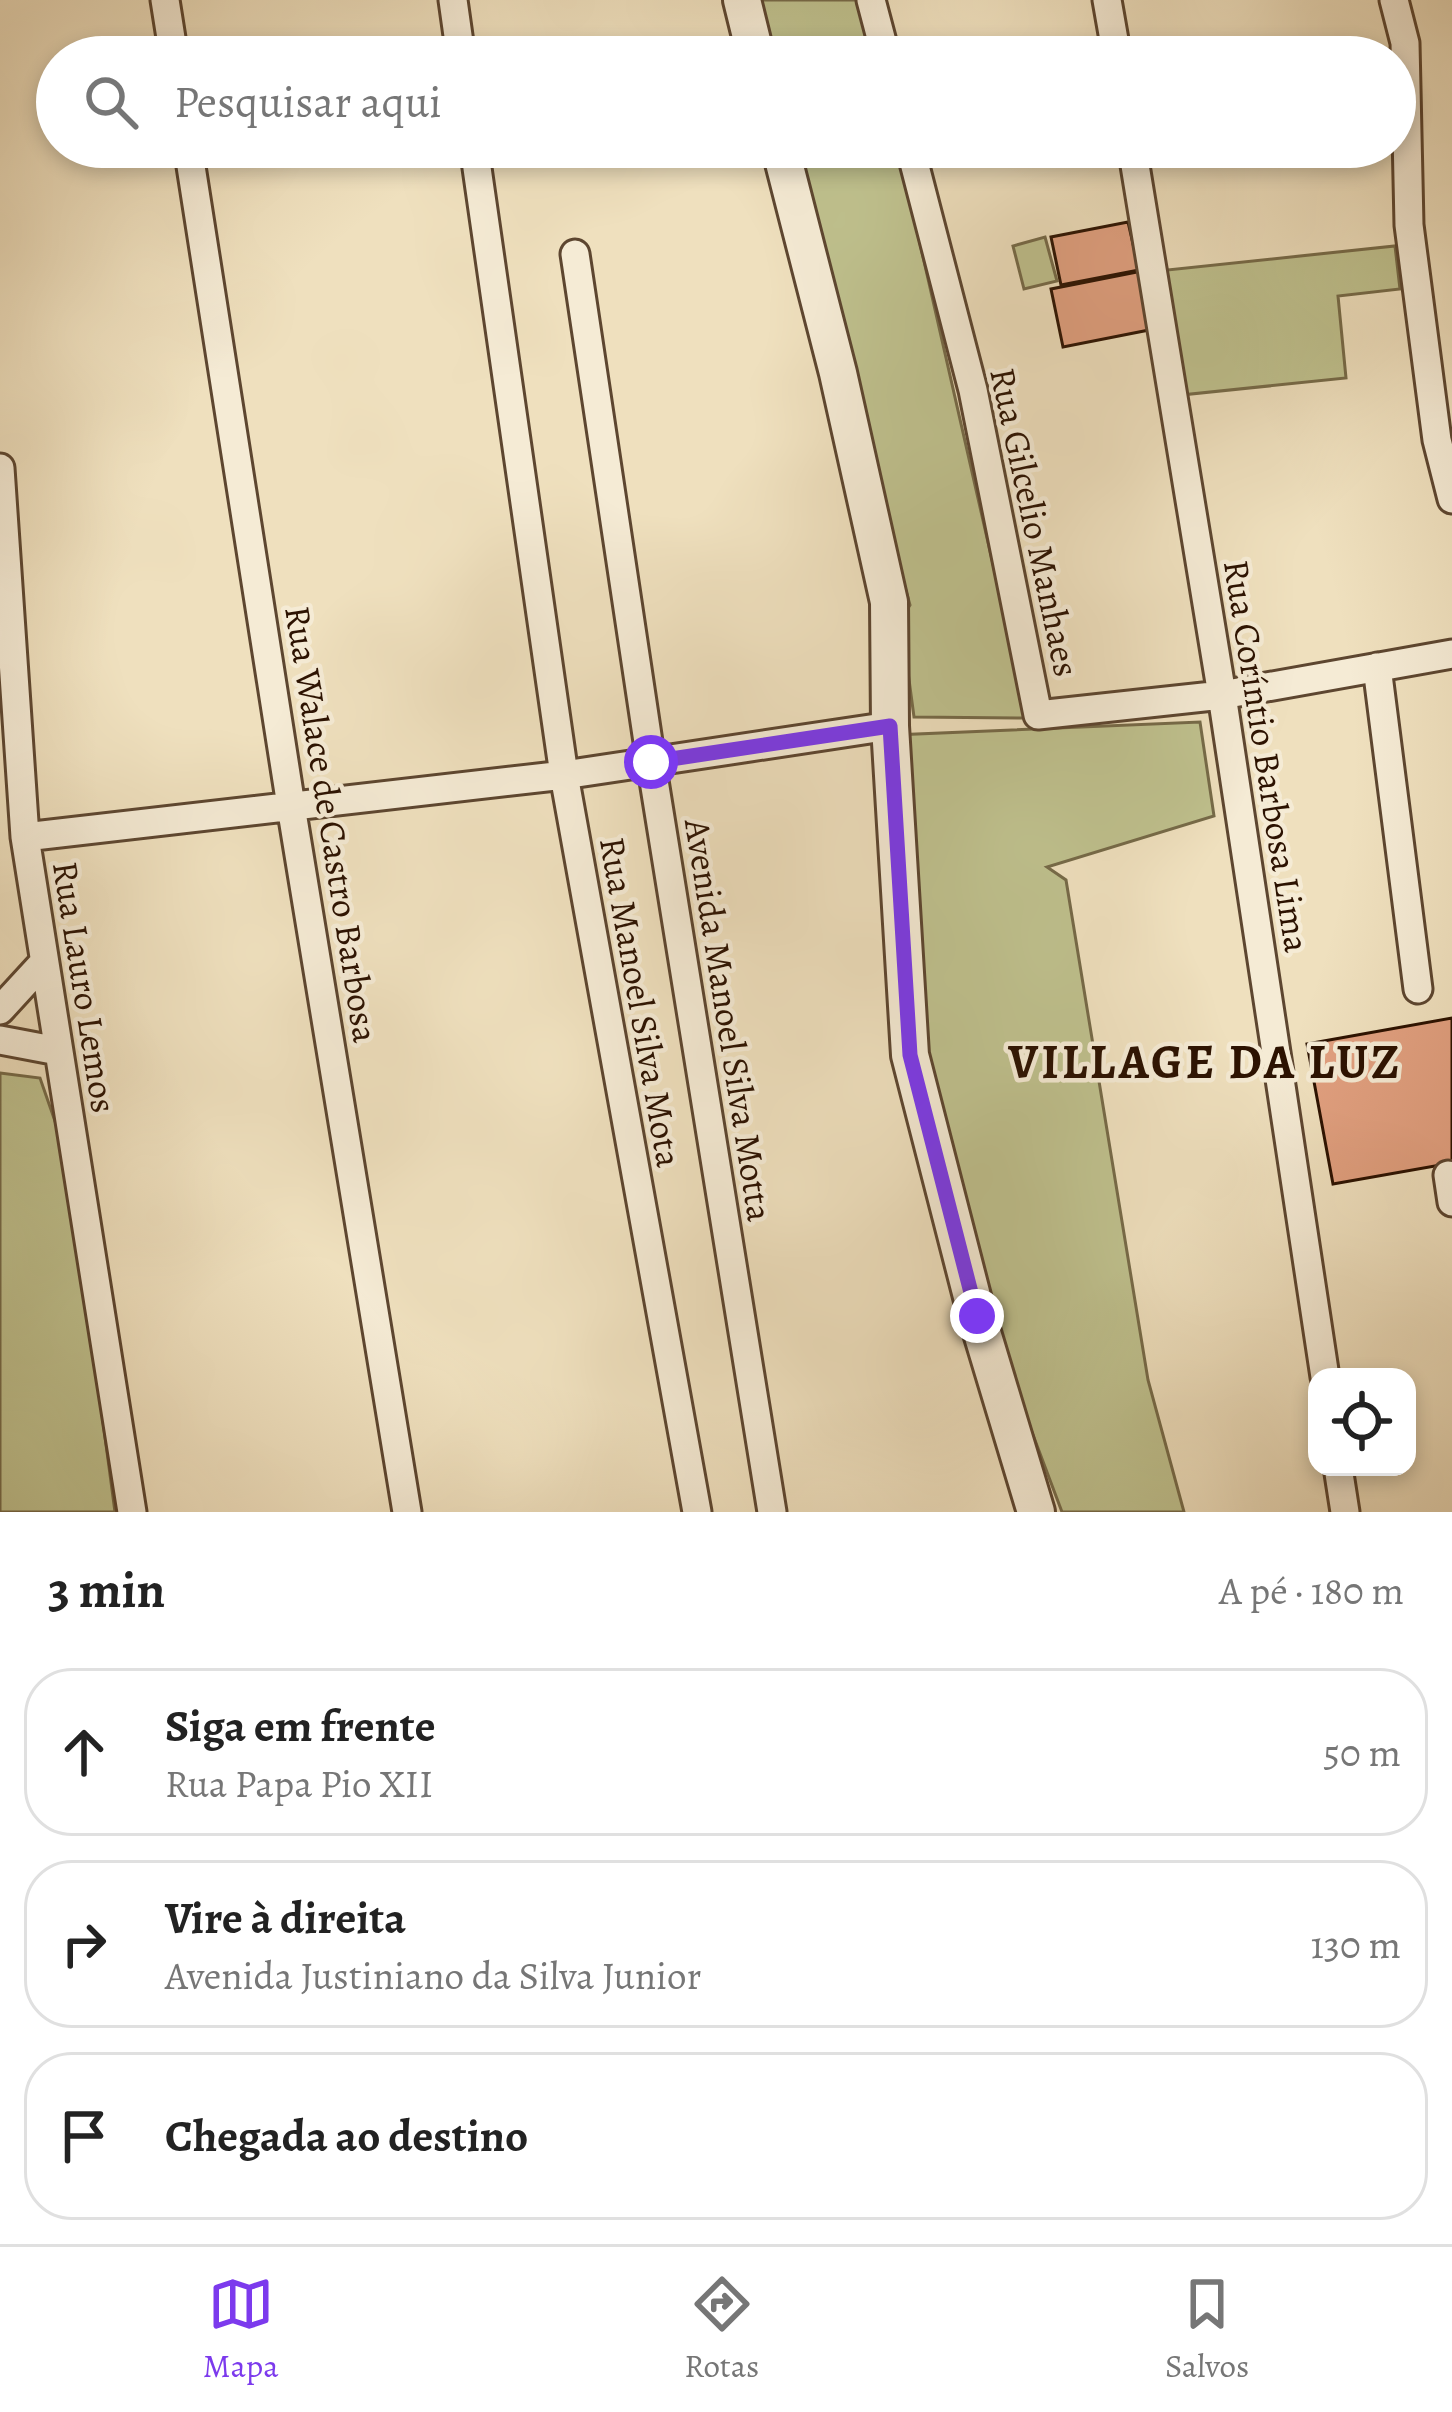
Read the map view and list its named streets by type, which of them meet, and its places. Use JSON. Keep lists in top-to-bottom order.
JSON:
{
  "streets": {
    "street": [
      "Rua Gilcelio Manhaes",
      "Rua Coríntio Barbosa Lima",
      "Rua Walace de Castro Barbosa",
      "Rua Lauro Lemos",
      "Rua Manoel Silva Mota",
      "Avenida Manoel Silva Motta"
    ]
  },
  "crossings": [
    ["Rua Gilcelio Manhaes", "Rua Coríntio Barbosa Lima"]
  ],
  "districts": ["VILLAGE DA LUZ"],
  "page": {
    "search": "Pesquisar aqui",
    "heading": ["3 min", "A pé · 180 m"],
    "list": [
      ["Siga em frente", "Rua Papa Pio XII", "50 m"],
      ["Vire à direita", "Avenida Justiniano da Silva Junior", "130 m"],
      "Chegada ao destino"
    ],
    "nav": ["Mapa", "Rotas", "Salvos"]
  }
}
